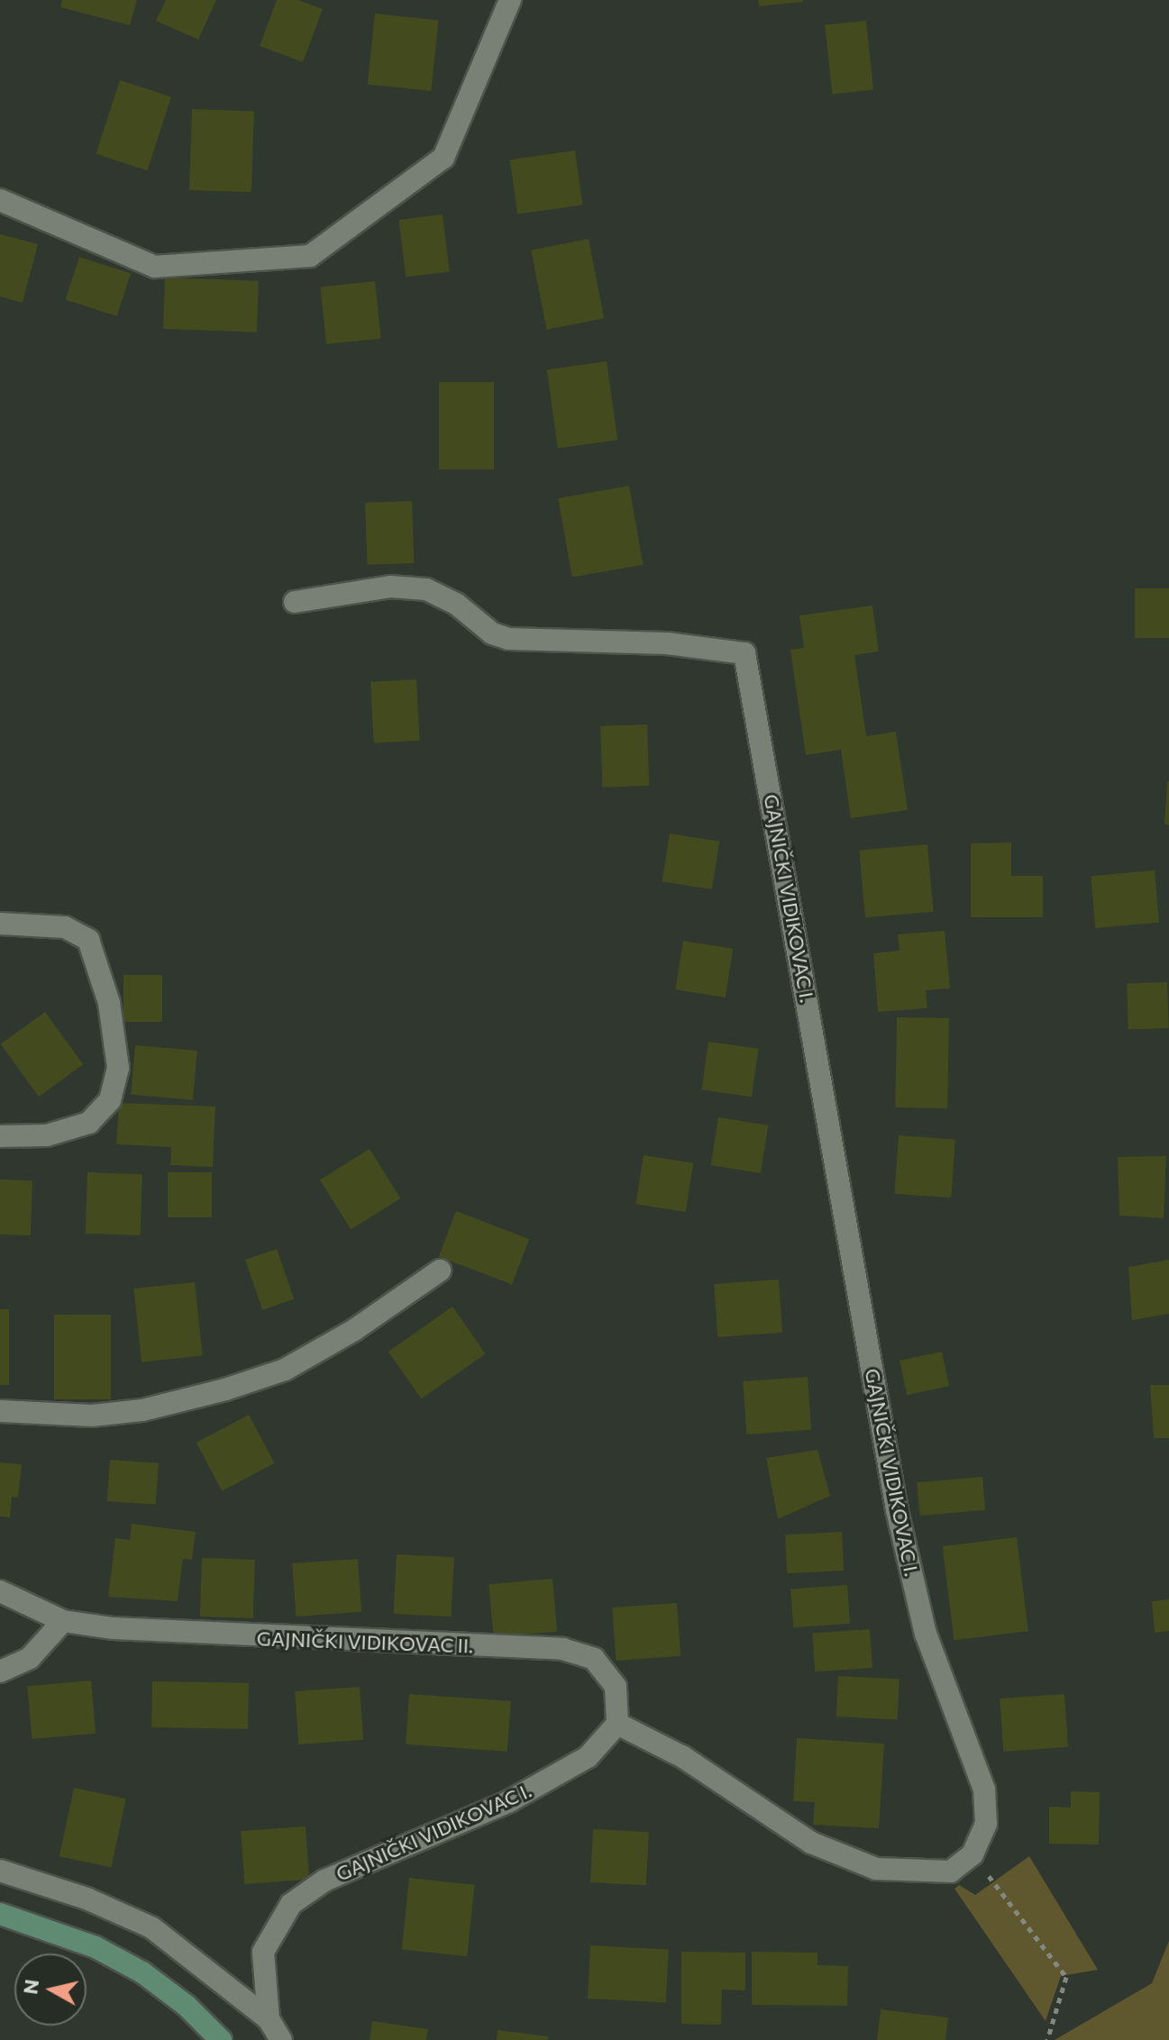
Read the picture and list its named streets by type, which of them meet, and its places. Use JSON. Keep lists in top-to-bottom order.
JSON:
{
  "streets": {
    "street": ["GAJNIČKI VIDIKOVAC I.", "GAJNIČKI VIDIKOVAC II."]
  },
  "crossings": [
    ["GAJNIČKI VIDIKOVAC I.", "GAJNIČKI VIDIKOVAC II."]
  ],
  "north": "left"
}
